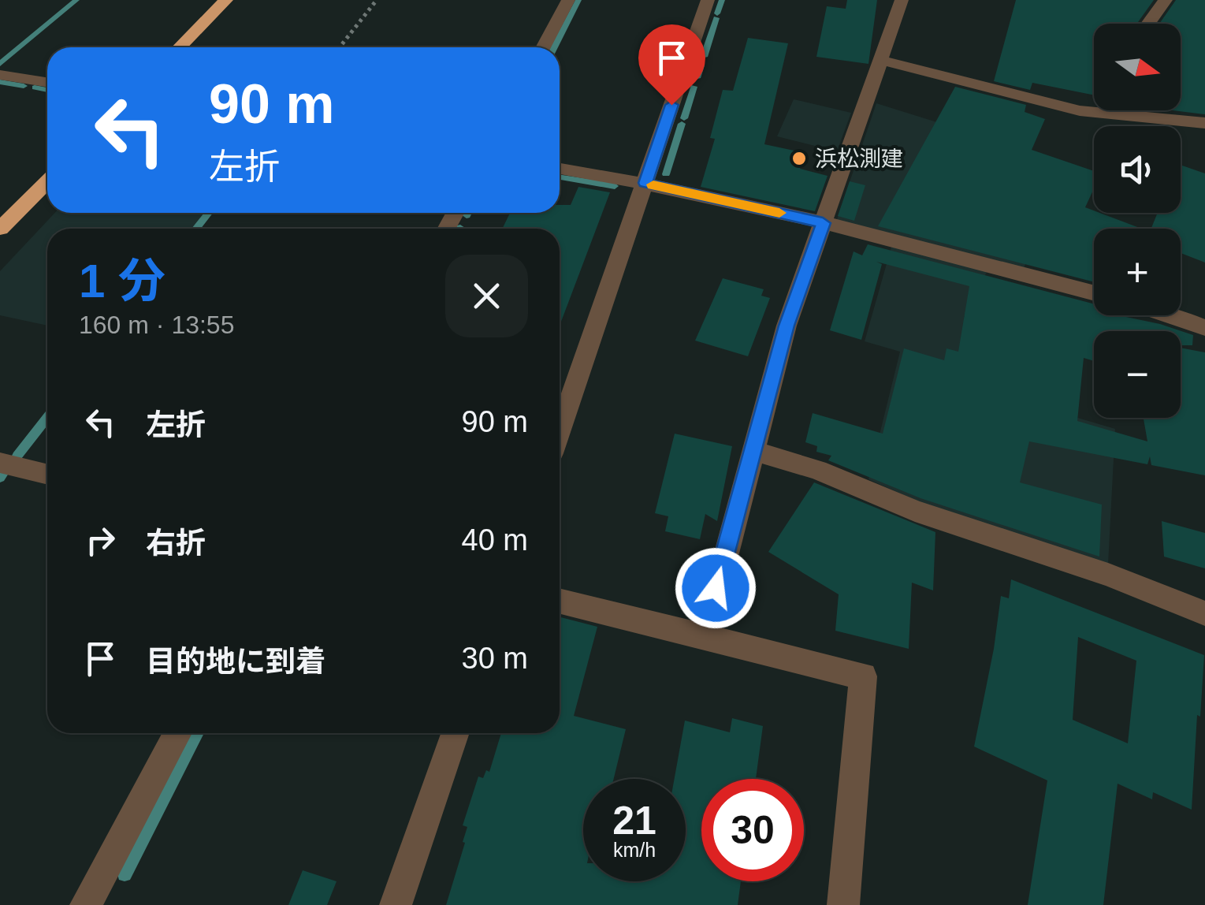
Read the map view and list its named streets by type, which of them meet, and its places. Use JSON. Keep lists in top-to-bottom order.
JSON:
{
  "places": ["浜松測建"],
  "north": "right",
  "page": {
    "map_buttons": ["+", "−"],
    "turn": ["90 m", "左折"],
    "heading": ["1 分", "160 m · 13:55"],
    "list": [
      {
        "name": "左折",
        "value": "90 m"
      },
      {
        "name": "右折",
        "value": "40 m"
      },
      {
        "name": "目的地に到着",
        "value": "30 m"
      }
    ],
    "speed": "21 km/h",
    "limit": "30"
  }
}
